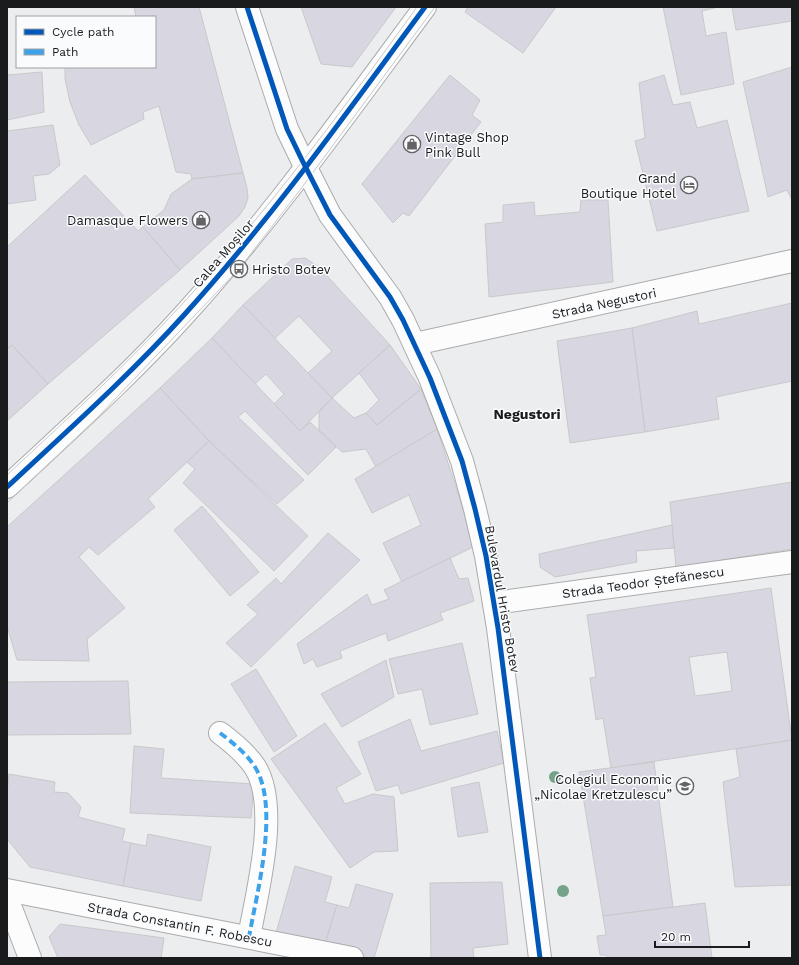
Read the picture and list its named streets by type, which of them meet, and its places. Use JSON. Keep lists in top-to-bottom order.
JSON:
{
  "streets": {
    "street": [
      "Calea Moșilor",
      "Strada Negustori",
      "Strada Teodor Ștefănescu",
      "Bulevardul Hristo Botev",
      "Strada Constantin F. Robescu"
    ]
  },
  "crossings": [
    ["Calea Moșilor", "Bulevardul Hristo Botev"],
    ["Strada Negustori", "Bulevardul Hristo Botev"],
    ["Strada Teodor Ștefănescu", "Bulevardul Hristo Botev"]
  ],
  "districts": ["Negustori"],
  "places": {
    "shop": ["Vintage Shop Pink Bull", "Damasque Flowers"],
    "hotel": ["Grand Boutique Hotel"],
    "bus stop": ["Hristo Botev"],
    "school or university": ["Colegiul Economic „Nicolae Kretzulescu”"]
  },
  "legend": ["Cycle path", "Path"],
  "scale_bar": "20 m"
}
